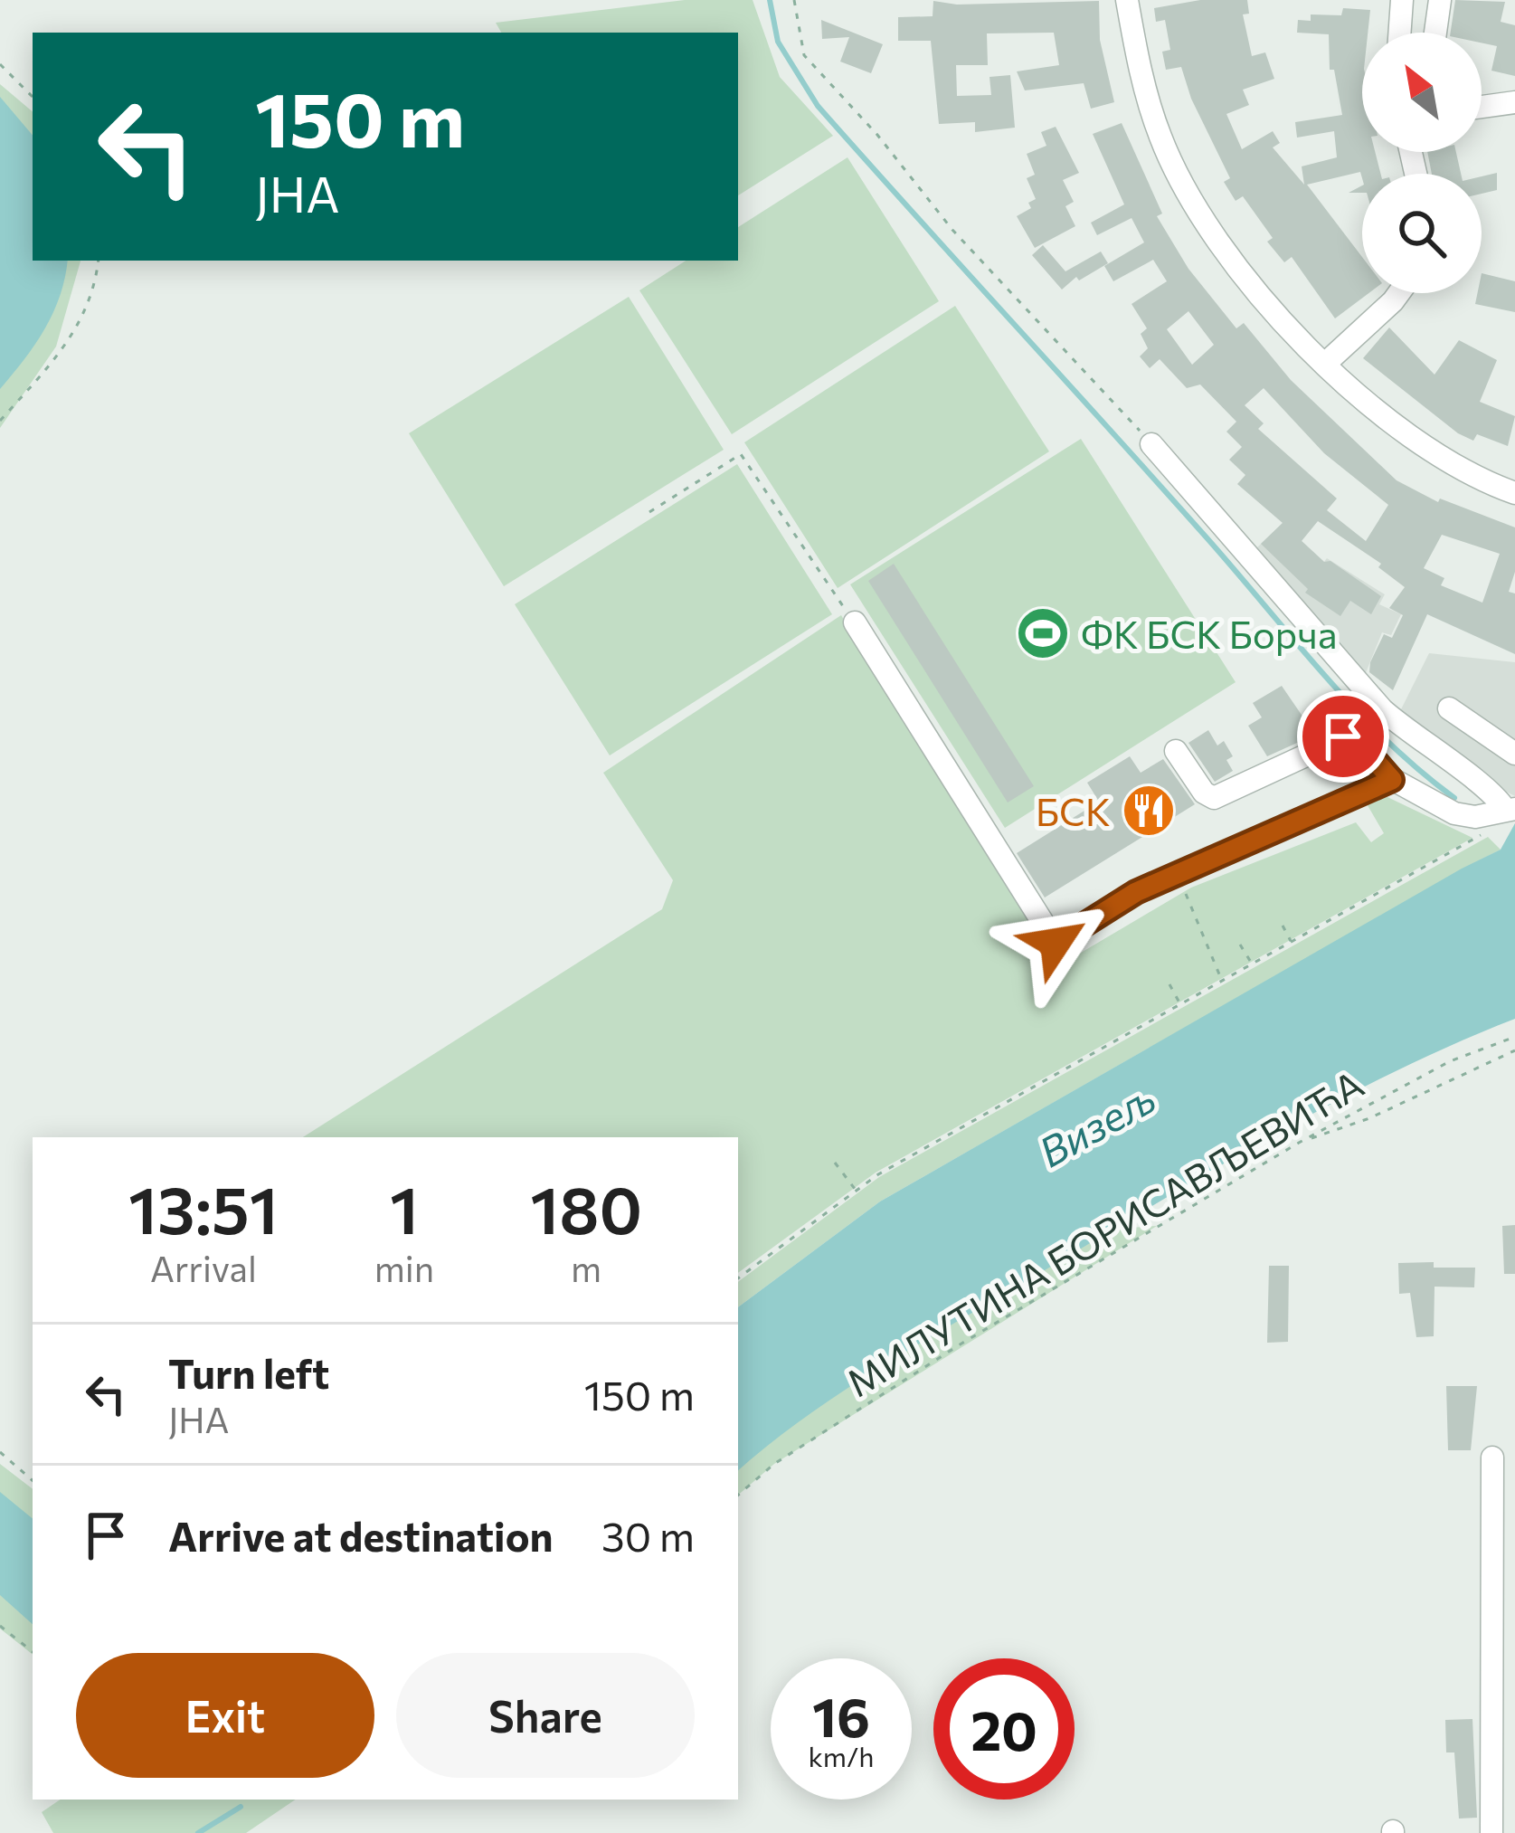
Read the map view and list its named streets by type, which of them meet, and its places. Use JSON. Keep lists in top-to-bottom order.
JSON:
{
  "streets": {
    "path": ["МИЛУТИНА БОРИСАВЉЕВИЋА"]
  },
  "water": ["Визељ"],
  "places": {
    "sports": ["ФК БСК Борча"],
    "restaurant": ["БСК"]
  },
  "north": "top left",
  "page": {
    "turn": ["150 m", "ЈНА"],
    "eta": [
      "13:51",
      "Arrival",
      "1",
      "min",
      "180",
      "m"
    ],
    "list": [
      {
        "name": "Turn left",
        "note": "ЈНА",
        "value": "150 m"
      },
      {
        "name": "Arrive at destination",
        "value": "30 m"
      }
    ],
    "buttons": ["Exit", "Share"],
    "speed": "16 km/h",
    "limit": "20"
  }
}
